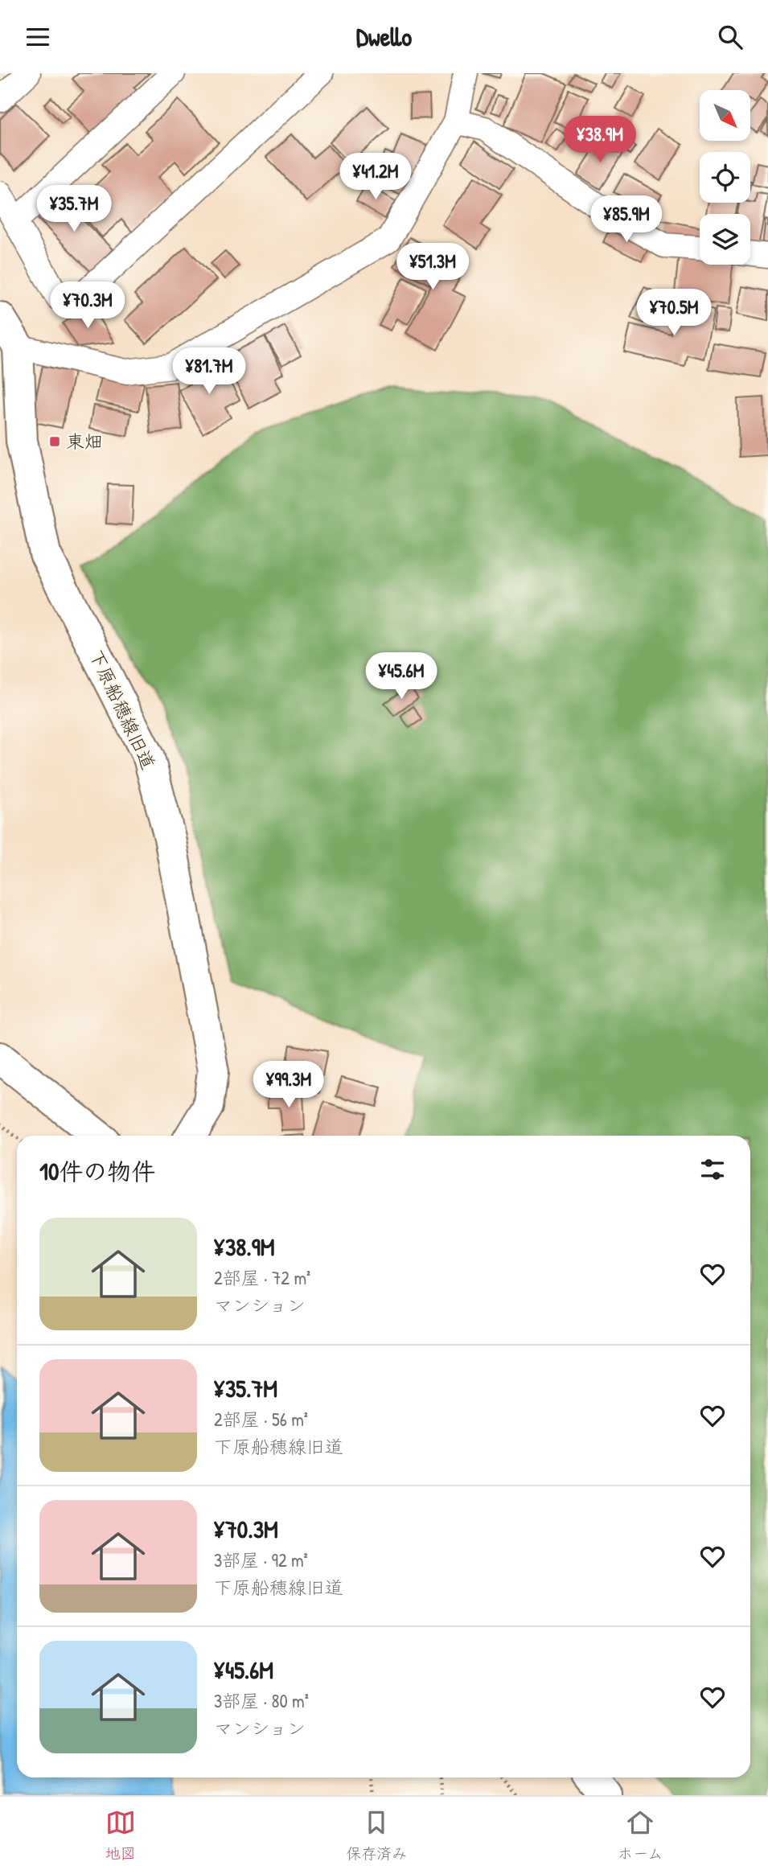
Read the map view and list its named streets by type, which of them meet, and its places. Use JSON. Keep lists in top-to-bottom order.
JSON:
{
  "streets": {
    "street": ["下原船穂線旧道"]
  },
  "places": {
    "transit": ["東畑"]
  },
  "north": "bottom right",
  "page": {
    "header": "Dwello",
    "price": [
      "¥38.9M",
      "¥41.2M",
      "¥35.7M",
      "¥85.9M",
      "¥51.3M",
      "¥70.3M",
      "¥70.5M",
      "¥81.7M",
      "¥45.6M",
      "¥99.3M"
    ],
    "heading": "10件の物件",
    "list": [
      {
        "name": "¥38.9M",
        "note": "2部屋 · 72 m² · マンション"
      },
      {
        "name": "¥35.7M",
        "note": "2部屋 · 56 m² · 下原船穂線旧道"
      },
      {
        "name": "¥70.3M",
        "note": "3部屋 · 92 m² · 下原船穂線旧道"
      },
      {
        "name": "¥45.6M",
        "note": "3部屋 · 80 m² · マンション"
      }
    ],
    "tabs": ["地図", "保存済み", "ホーム"]
  }
}
